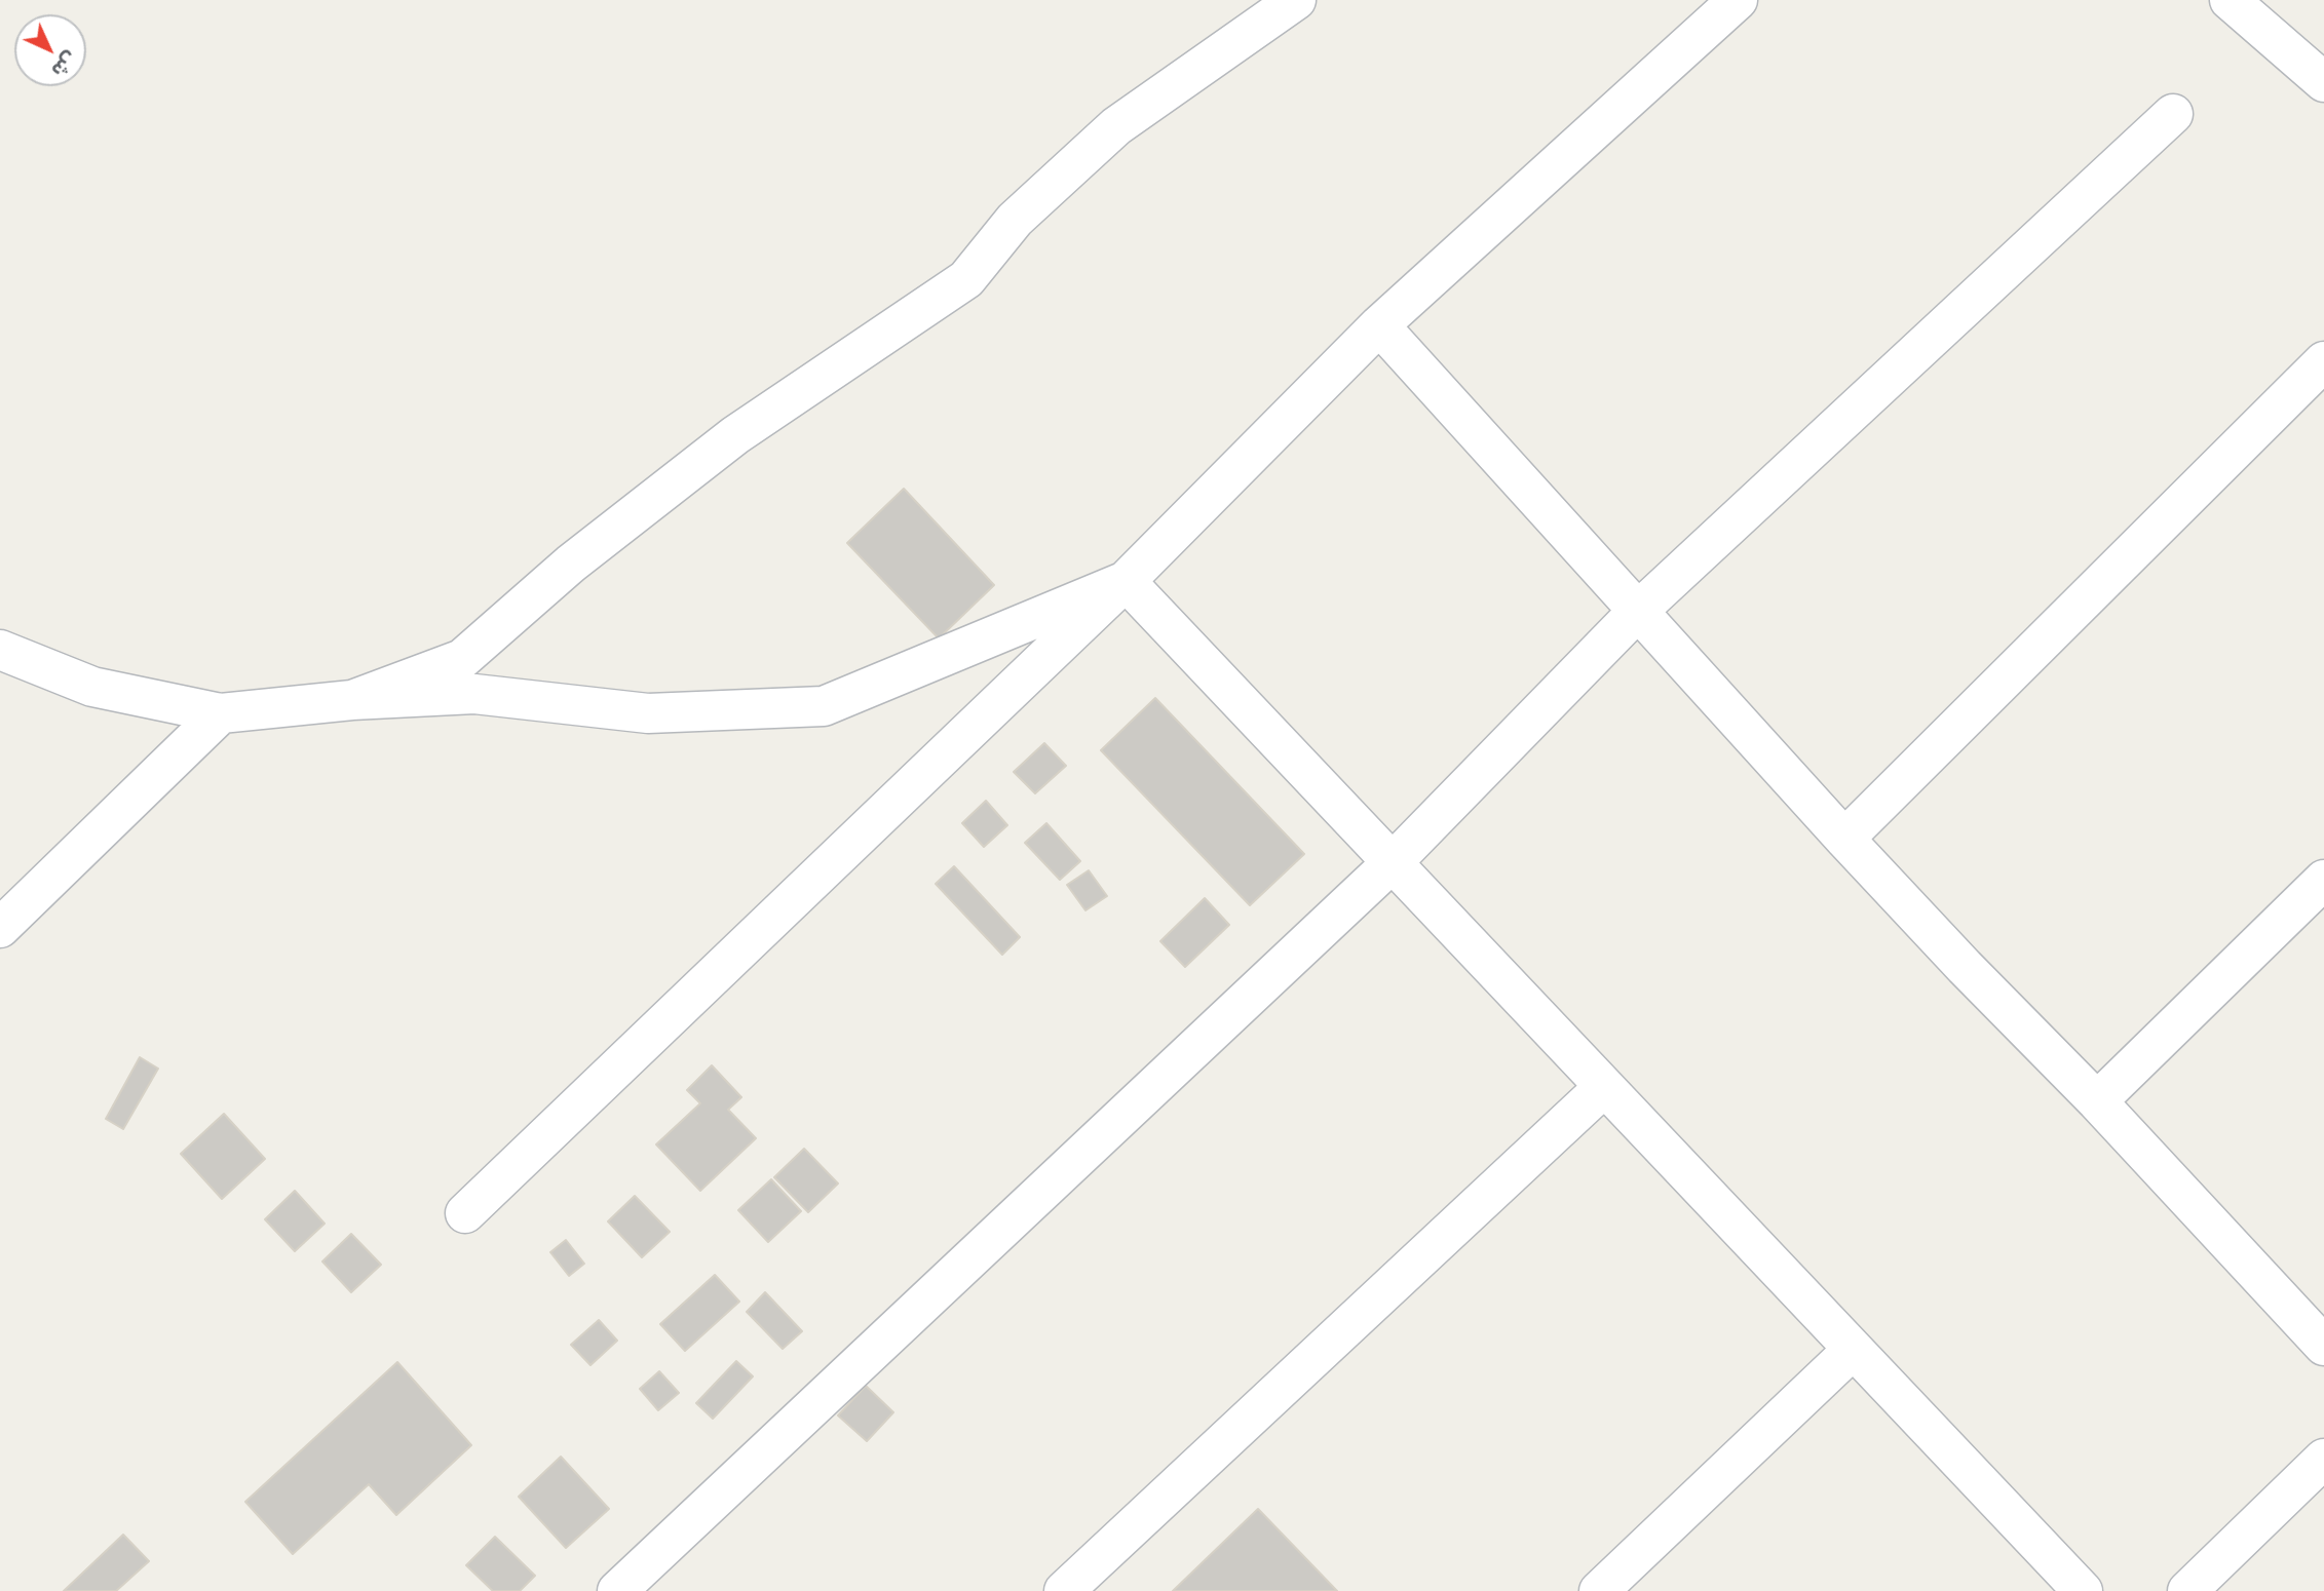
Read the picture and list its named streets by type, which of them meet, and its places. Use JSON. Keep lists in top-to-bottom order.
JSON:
{
  "north": "bottom right"
}
